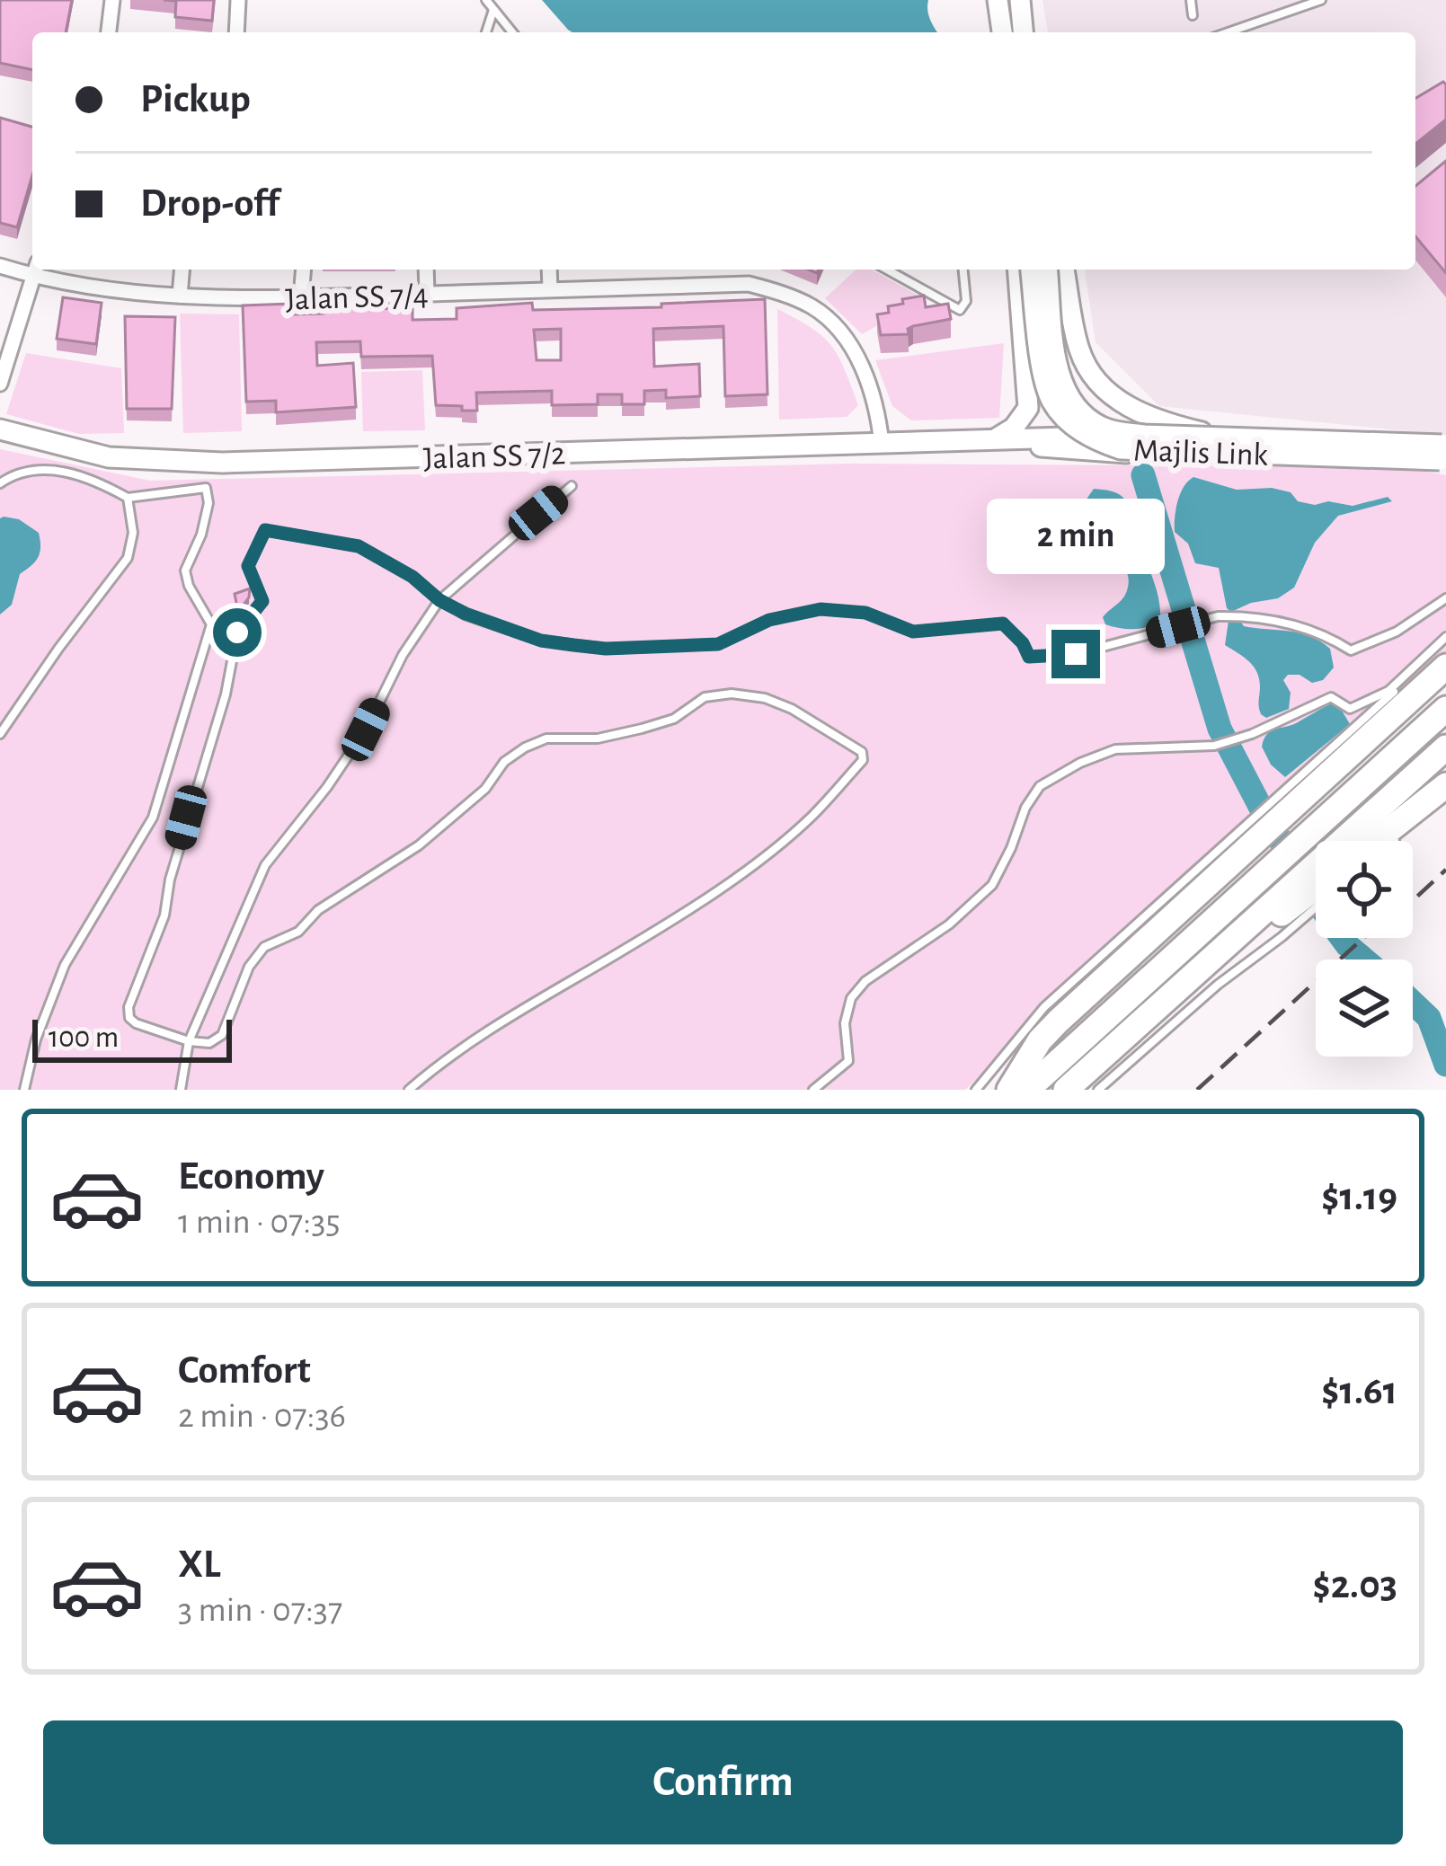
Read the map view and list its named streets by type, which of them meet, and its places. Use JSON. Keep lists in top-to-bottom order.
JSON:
{
  "streets": {
    "street": ["Jalan SS 7/4", "Majlis Link", "Jalan SS 7/2"]
  },
  "crossings": [
    ["Jalan SS 7/4", "Jalan SS 7/2"],
    ["Majlis Link", "Jalan SS 7/2"]
  ],
  "scale_bar": "100 m",
  "page": {
    "banner": ["Pickup", "Drop-off"],
    "bubble": "2 min",
    "scale": "100 m",
    "list": [
      {
        "name": "Economy",
        "note": "1 min · 07:35",
        "value": "$1.19"
      },
      {
        "name": "Comfort",
        "note": "2 min · 07:36",
        "value": "$1.61"
      },
      {
        "name": "XL",
        "note": "3 min · 07:37",
        "value": "$2.03"
      }
    ],
    "buttons": "Confirm"
  }
}
